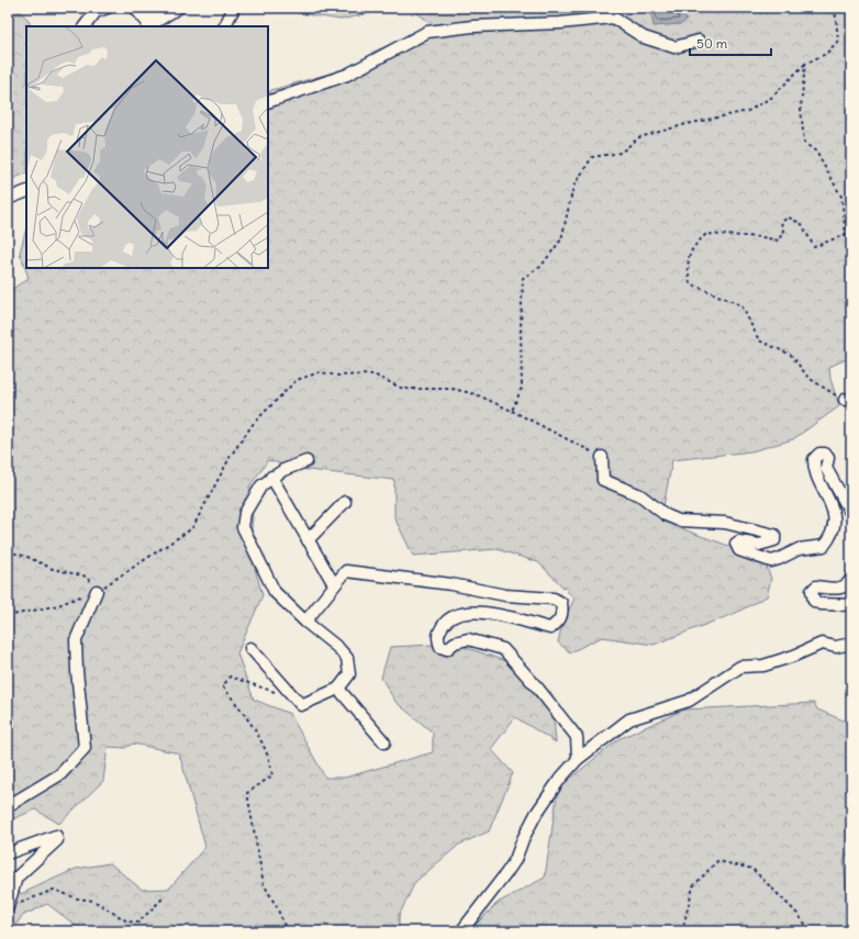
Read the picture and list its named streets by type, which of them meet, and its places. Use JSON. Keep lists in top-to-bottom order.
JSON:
{
  "scale_bar": "50 m"
}
